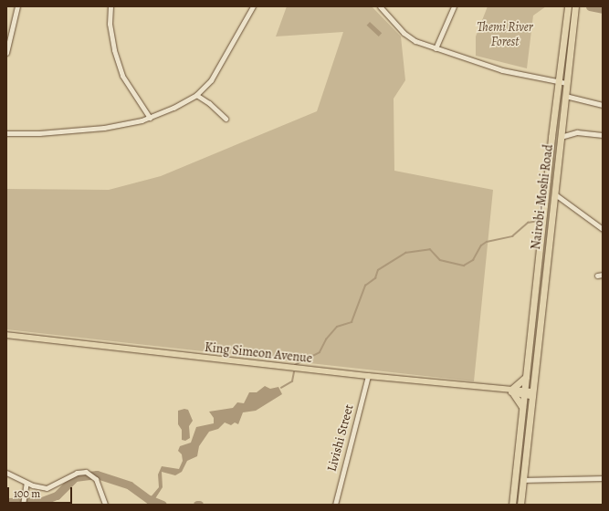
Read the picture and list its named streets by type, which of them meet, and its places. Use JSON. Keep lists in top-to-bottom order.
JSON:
{
  "streets": {
    "highway": ["Nairobi-Moshi Road"],
    "main road": ["King Simeon Avenue"],
    "street": ["Livishi Street"]
  },
  "crossings": [
    ["Nairobi-Moshi Road", "King Simeon Avenue"],
    ["King Simeon Avenue", "Livishi Street"]
  ],
  "parks": ["Themi River Forest"],
  "scale_bar": "100 m"
}
